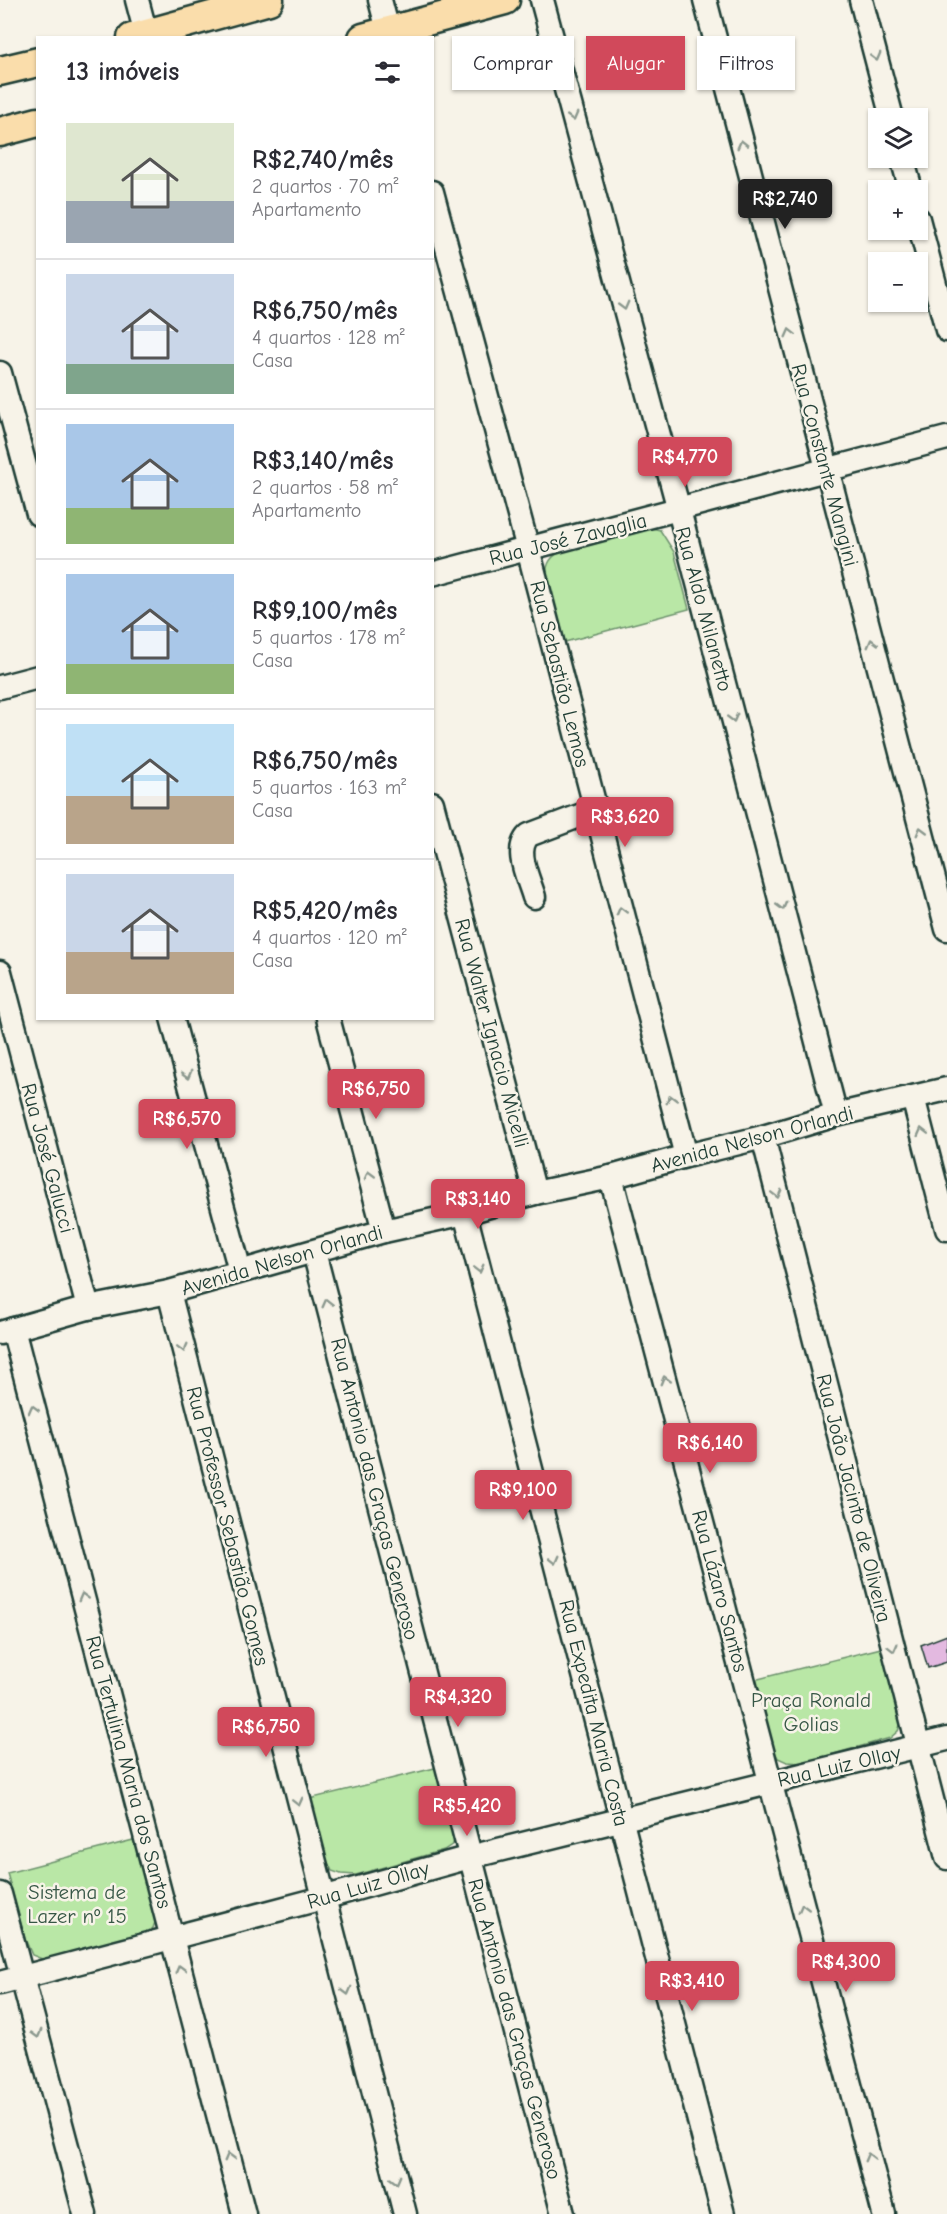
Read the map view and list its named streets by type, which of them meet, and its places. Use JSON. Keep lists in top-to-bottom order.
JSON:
{
  "streets": {
    "street": [
      "Rua Constante Mangini",
      "Rua José Zavaglia",
      "Rua Aldo Milanetto",
      "Rua Sebastião Lemos",
      "Rua Walter Ignacio Micelli",
      "Avenida Nelson Orlandi",
      "Rua José Galucci",
      "Rua Antonio das Graças Generoso",
      "Rua João Jacinto de Oliveira",
      "Rua Professor Sebastião Gomes",
      "Rua Lázaro Santos",
      "Rua Expedita Maria Costa",
      "Rua Luiz Ollay",
      "Rua Tertulina Maria dos Santos"
    ]
  },
  "crossings": [
    ["Rua Constante Mangini", "Rua José Zavaglia"],
    ["Rua José Zavaglia", "Rua Aldo Milanetto"],
    ["Rua José Zavaglia", "Rua Sebastião Lemos"],
    ["Rua Aldo Milanetto", "Avenida Nelson Orlandi"],
    ["Rua Sebastião Lemos", "Avenida Nelson Orlandi"],
    ["Rua Walter Ignacio Micelli", "Avenida Nelson Orlandi"],
    ["Avenida Nelson Orlandi", "Rua José Galucci"],
    ["Avenida Nelson Orlandi", "Rua Antonio das Graças Generoso"],
    ["Avenida Nelson Orlandi", "Rua João Jacinto de Oliveira"],
    ["Avenida Nelson Orlandi", "Rua Professor Sebastião Gomes"],
    ["Avenida Nelson Orlandi", "Rua Lázaro Santos"],
    ["Avenida Nelson Orlandi", "Rua Expedita Maria Costa"],
    ["Avenida Nelson Orlandi", "Rua Tertulina Maria dos Santos"],
    ["Rua Antonio das Graças Generoso", "Rua Luiz Ollay"],
    ["Rua João Jacinto de Oliveira", "Rua Luiz Ollay"],
    ["Rua Professor Sebastião Gomes", "Rua Luiz Ollay"],
    ["Rua Lázaro Santos", "Rua Luiz Ollay"],
    ["Rua Expedita Maria Costa", "Rua Luiz Ollay"],
    ["Rua Luiz Ollay", "Rua Tertulina Maria dos Santos"]
  ],
  "one_way": [
    "Rua Constante Mangini",
    "Rua Aldo Milanetto",
    "Rua Sebastião Lemos",
    "Rua Antonio das Graças Generoso",
    "Rua João Jacinto de Oliveira",
    "Rua Professor Sebastião Gomes",
    "Rua Lázaro Santos",
    "Rua Expedita Maria Costa"
  ],
  "parks": ["Praça Ronald Golias", "Sistema de Lazer nº 15"],
  "page": {
    "chip": ["Comprar", "Alugar", "Filtros"],
    "heading": "13 imóveis",
    "map_buttons": ["+", "−"],
    "list": [
      {
        "name": "R$2,740/mês",
        "note": "2 quartos · 70 m² · Apartamento"
      },
      {
        "name": "R$6,750/mês",
        "note": "4 quartos · 128 m² · Casa"
      },
      {
        "name": "R$3,140/mês",
        "note": "2 quartos · 58 m² · Apartamento"
      },
      {
        "name": "R$9,100/mês",
        "note": "5 quartos · 178 m² · Casa"
      },
      {
        "name": "R$6,750/mês",
        "note": "5 quartos · 163 m² · Casa"
      },
      {
        "name": "R$5,420/mês",
        "note": "4 quartos · 120 m² · Casa"
      }
    ],
    "price": [
      "R$2,740",
      "R$4,770",
      "R$3,620",
      "R$6,750",
      "R$6,570",
      "R$3,140",
      "R$6,140",
      "R$9,100",
      "R$4,320",
      "R$6,750",
      "R$5,420",
      "R$4,300",
      "R$3,410"
    ]
  }
}
